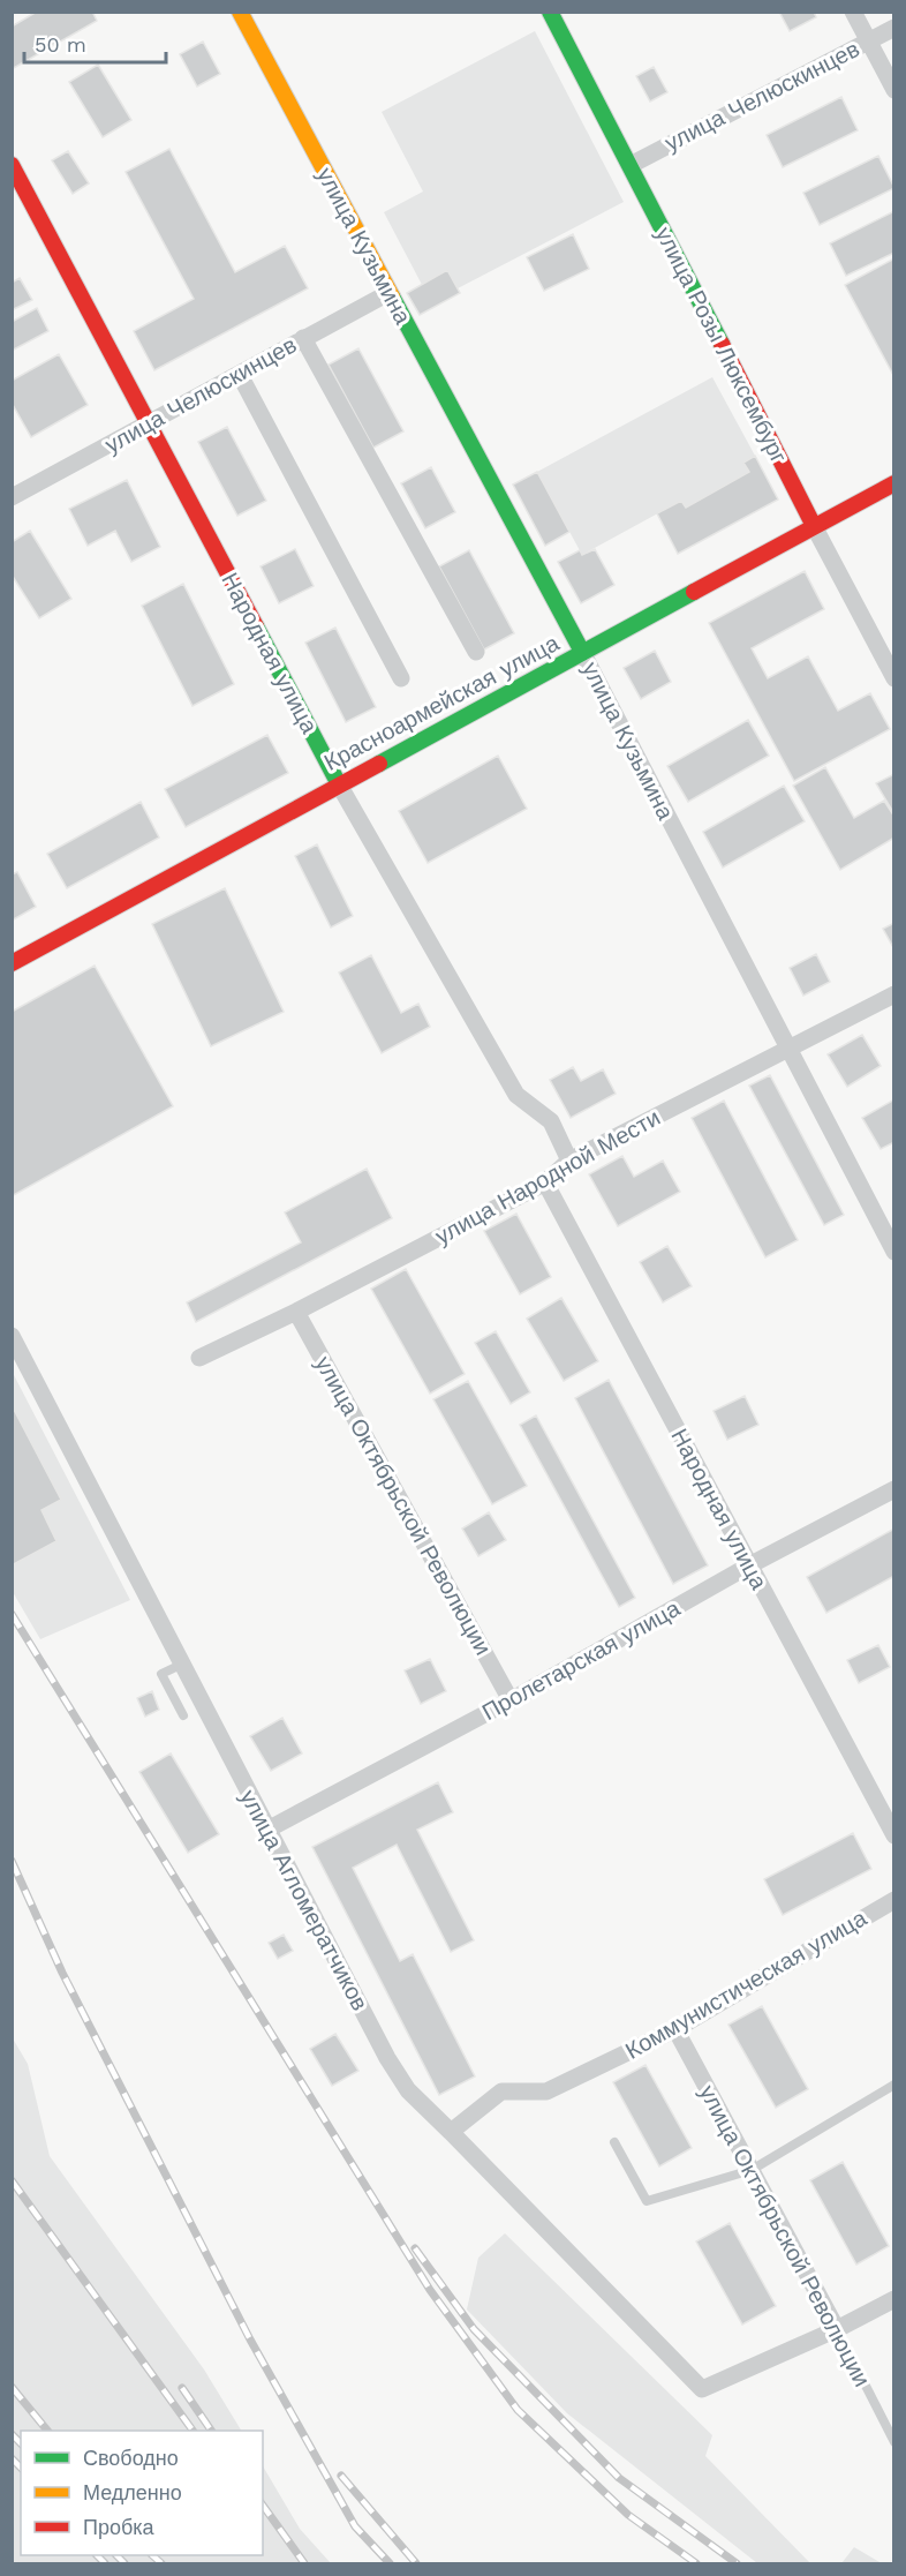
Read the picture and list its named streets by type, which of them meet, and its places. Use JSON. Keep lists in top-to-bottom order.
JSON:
{
  "streets": {
    "street": [
      "улица Челюскинцев",
      "улица Кузьмина",
      "улица Розы Люксембург",
      "Народная улица",
      "Красноармейская улица",
      "улица Народной Мести",
      "улица Октябрьской Революции",
      "Пролетарская улица",
      "улица Агломератчиков",
      "Коммунистическая улица"
    ]
  },
  "crossings": [
    ["улица Челюскинцев", "улица Кузьмина"],
    ["улица Челюскинцев", "улица Розы Люксембург"],
    ["улица Челюскинцев", "Народная улица"],
    ["улица Кузьмина", "Красноармейская улица"],
    ["улица Кузьмина", "улица Народной Мести"],
    ["улица Розы Люксембург", "Красноармейская улица"],
    ["Народная улица", "Красноармейская улица"],
    ["Народная улица", "улица Народной Мести"],
    ["Народная улица", "Пролетарская улица"],
    ["улица Народной Мести", "улица Октябрьской Революции"],
    ["улица Октябрьской Революции", "Пролетарская улица"],
    ["улица Октябрьской Революции", "улица Агломератчиков"],
    ["улица Октябрьской Революции", "Коммунистическая улица"],
    ["Пролетарская улица", "улица Агломератчиков"],
    ["улица Агломератчиков", "Коммунистическая улица"]
  ],
  "legend": ["Свободно", "Медленно", "Пробка"],
  "scale_bar": "50 m"
}
